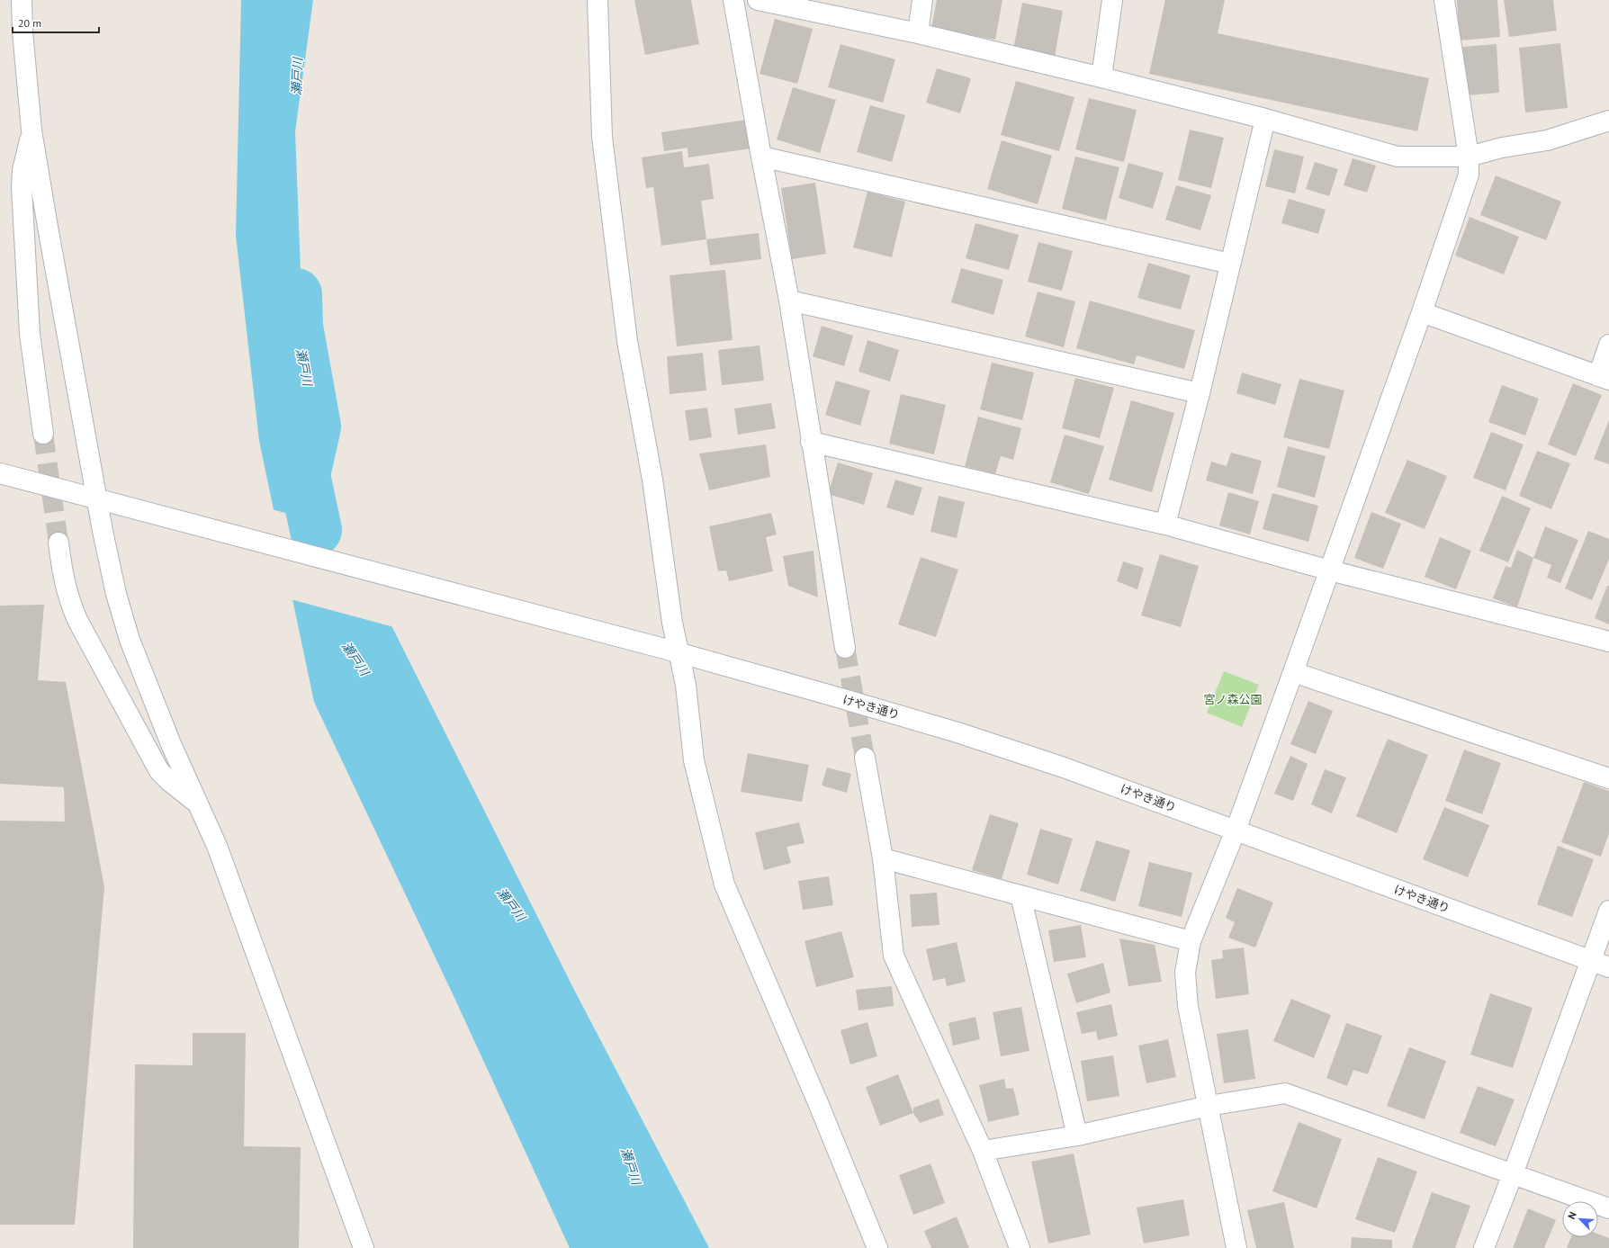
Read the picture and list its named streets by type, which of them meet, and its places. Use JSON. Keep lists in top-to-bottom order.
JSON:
{
  "streets": {
    "street": ["けやき通り"]
  },
  "water": ["瀬戸川"],
  "parks": ["宮ノ森公園"],
  "scale_bar": "20 m",
  "north": "top left"
}
